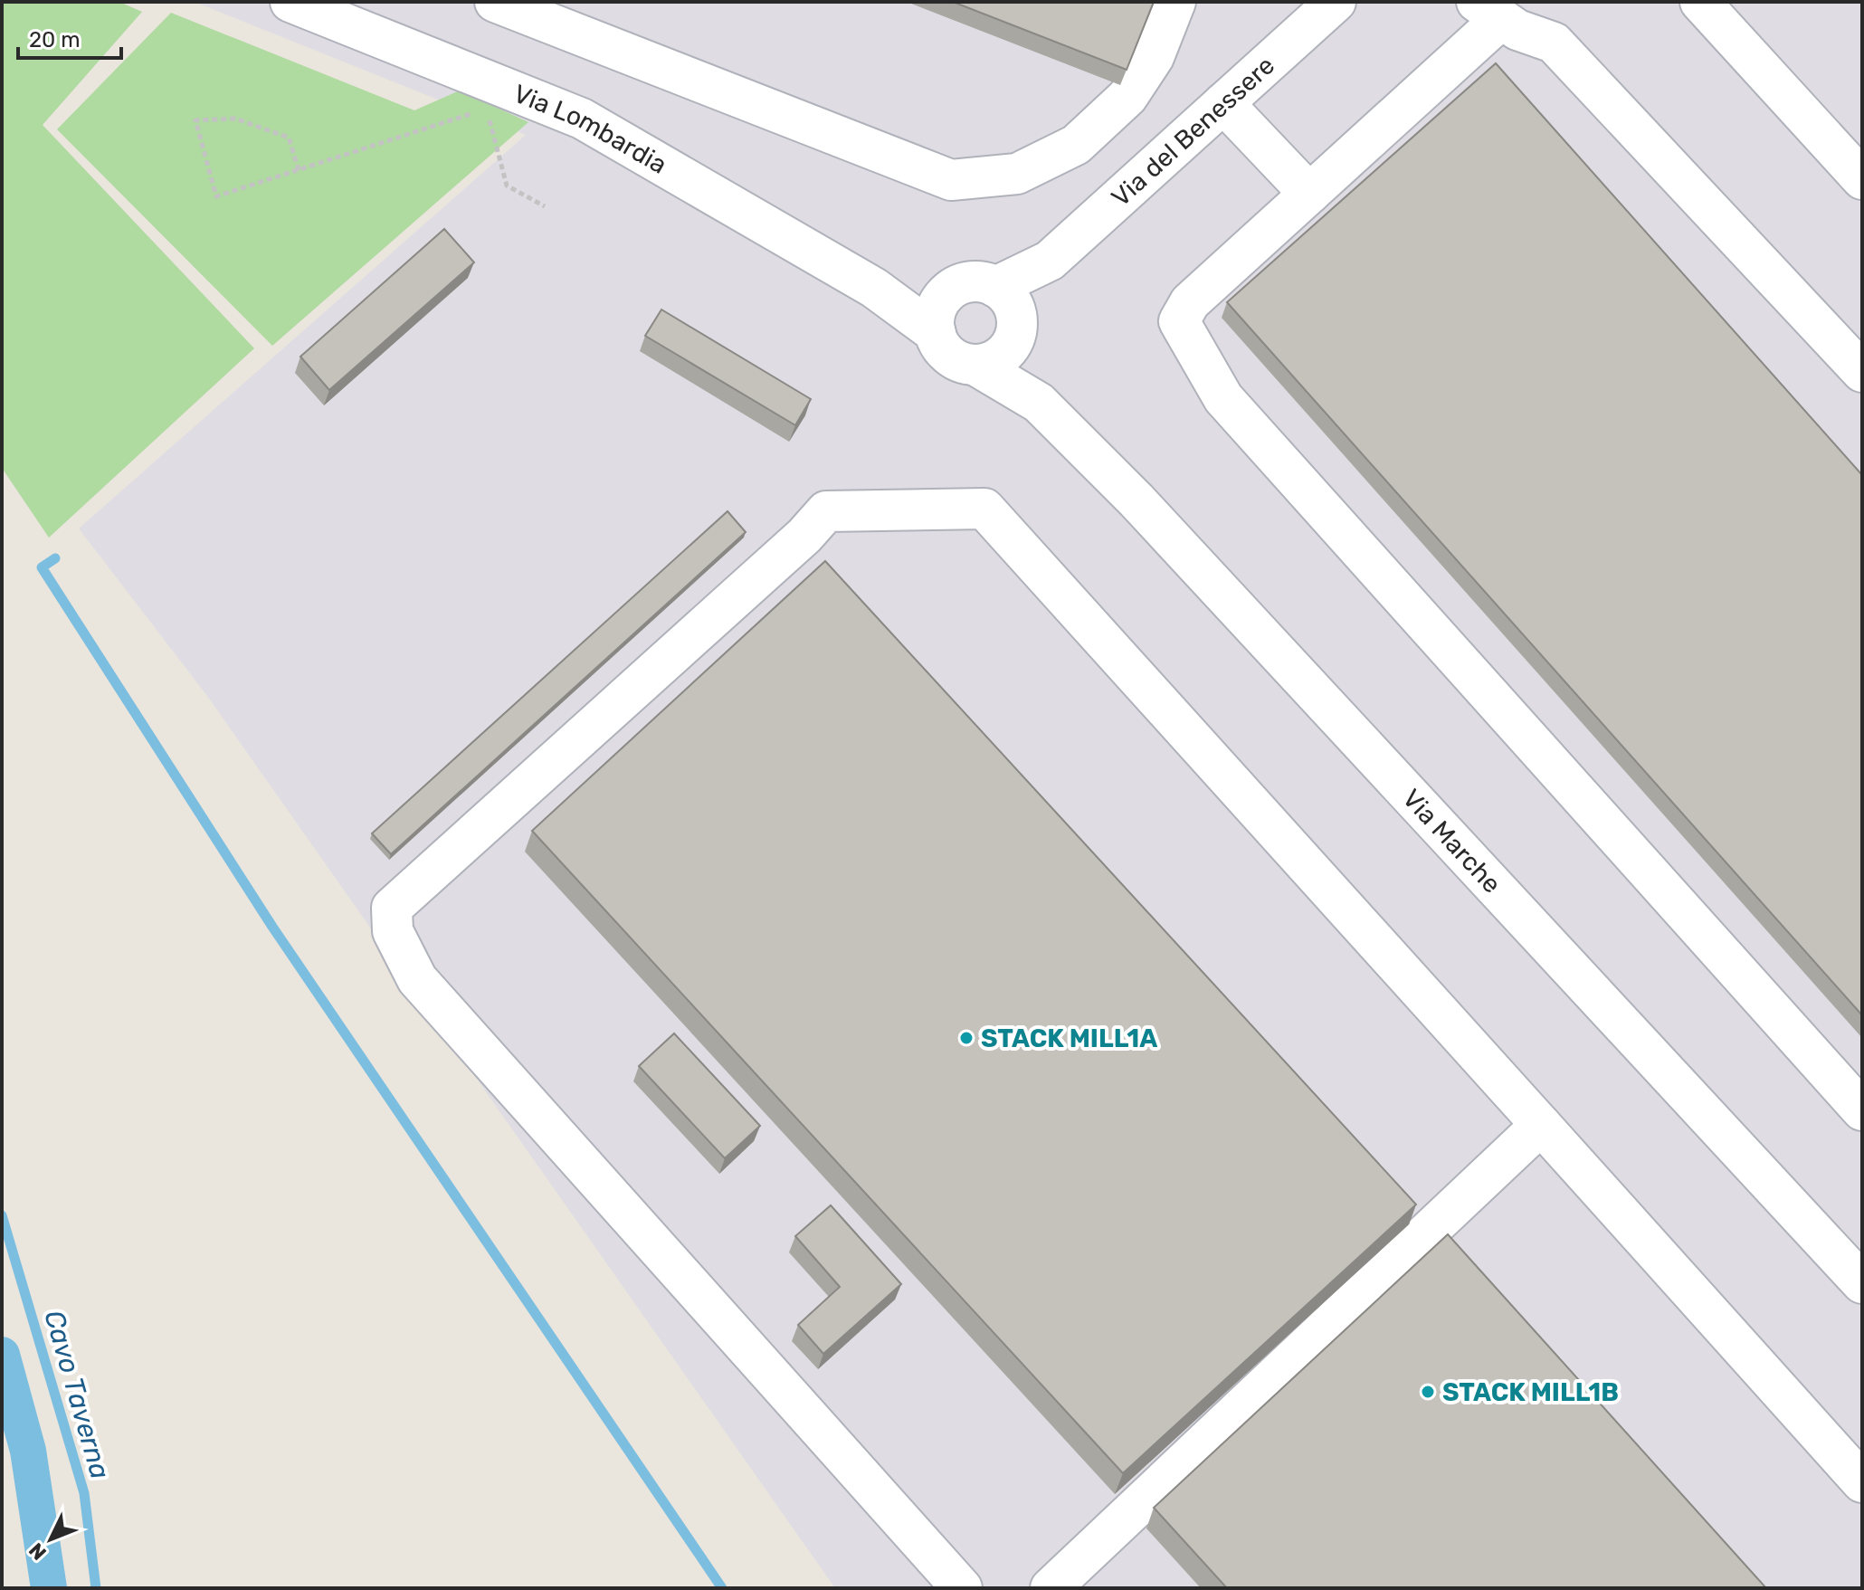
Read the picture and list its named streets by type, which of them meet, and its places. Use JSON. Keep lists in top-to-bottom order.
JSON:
{
  "streets": {
    "street": ["Via Lombardia", "Via del Benessere", "Via Marche"]
  },
  "crossings": [
    ["Via Lombardia", "Via del Benessere"],
    ["Via Lombardia", "Via Marche"],
    ["Via del Benessere", "Via Marche"]
  ],
  "water": ["Cavo Taverna"],
  "places": ["STACK MILL1A", "STACK MILL1B"],
  "scale_bar": "20 m",
  "north": "bottom left"
}
